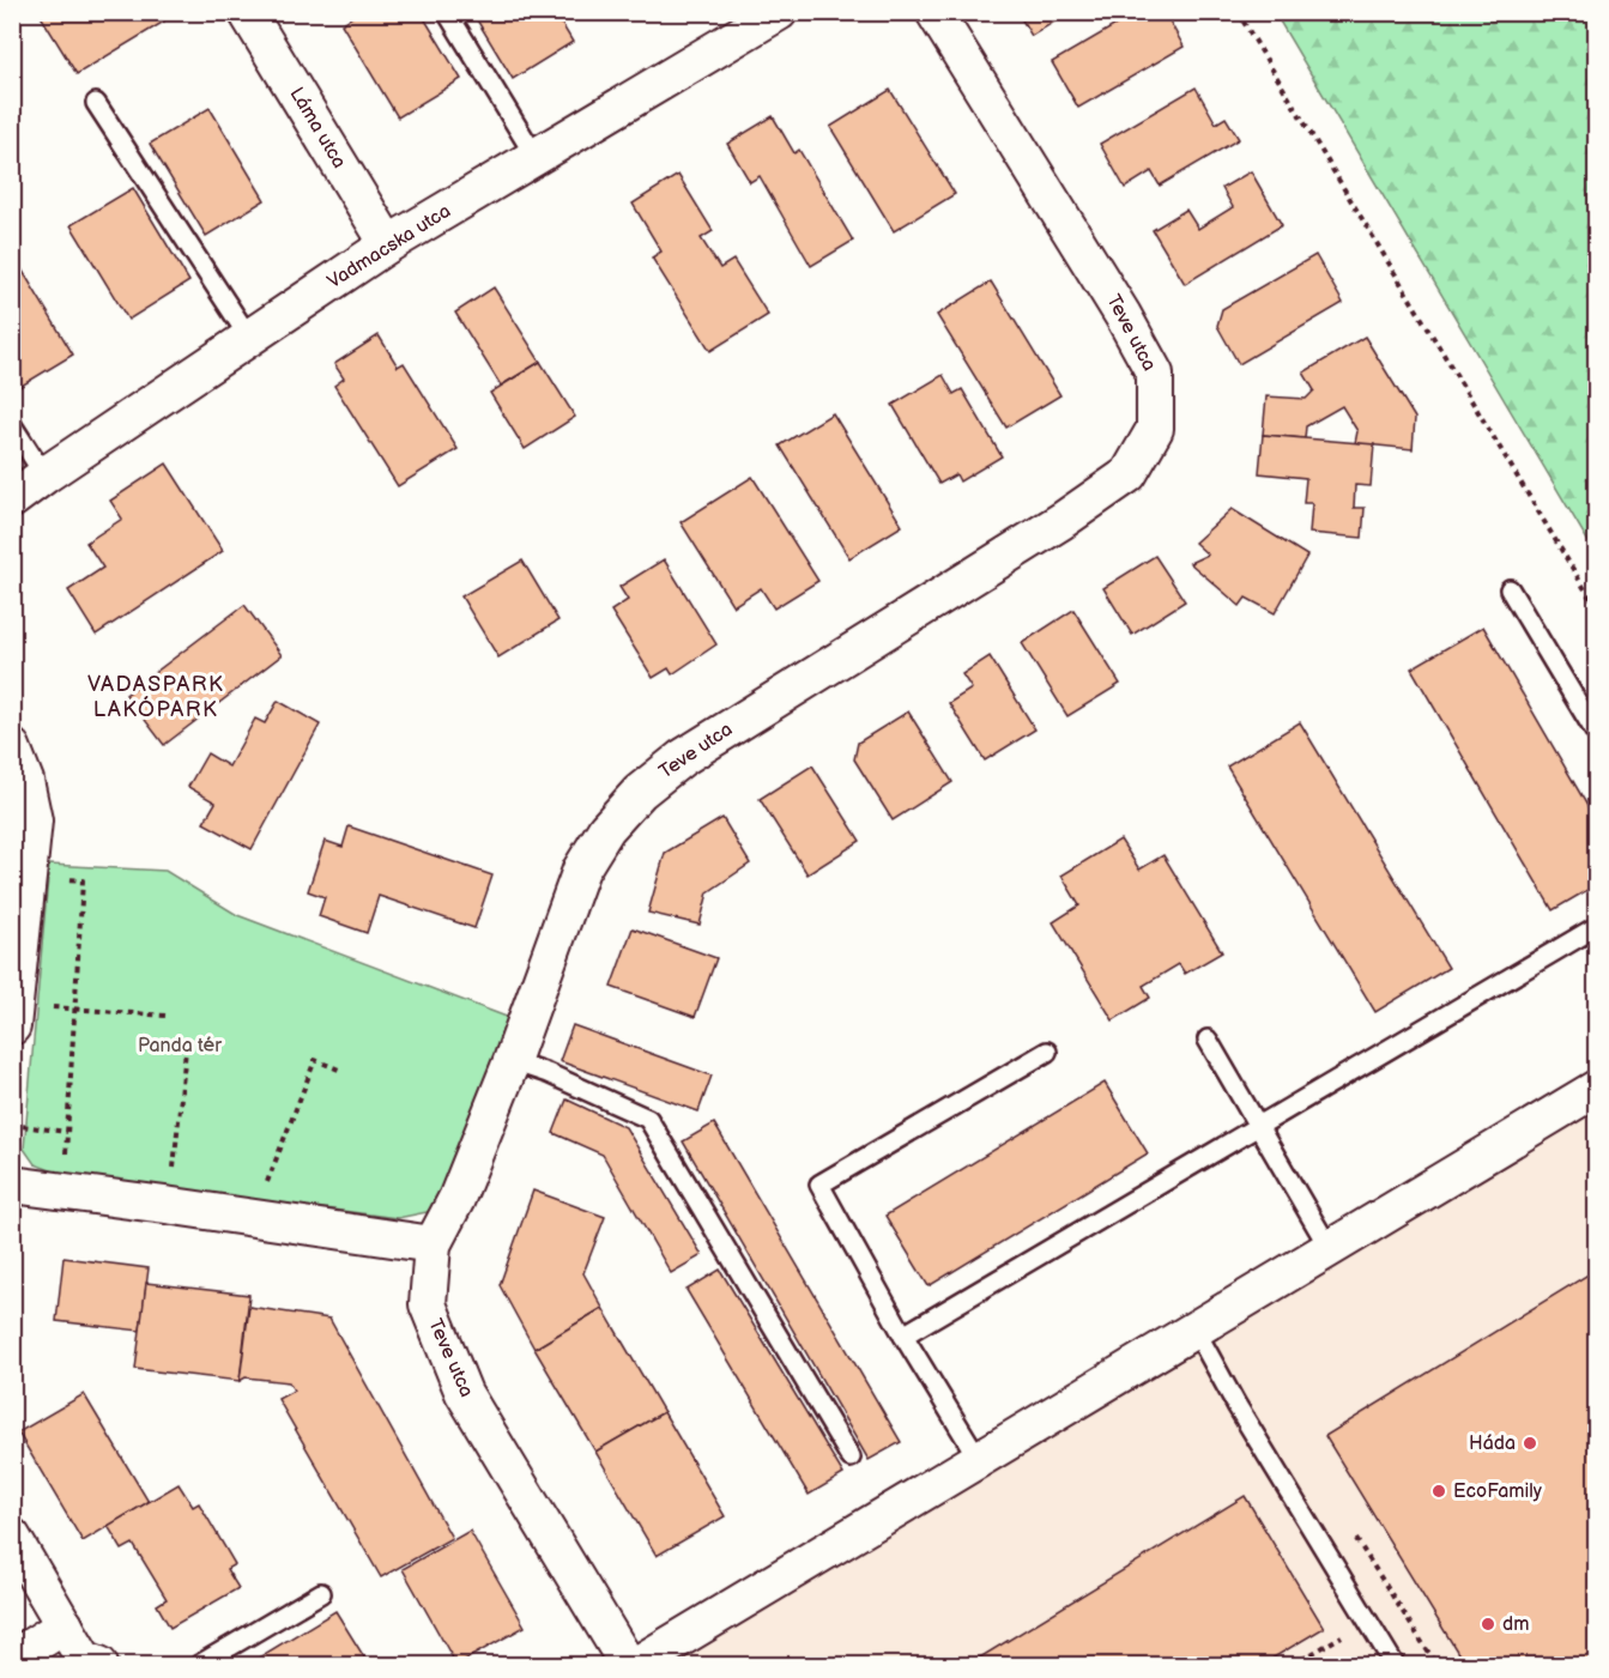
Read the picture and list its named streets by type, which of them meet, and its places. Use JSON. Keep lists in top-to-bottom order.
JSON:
{
  "streets": {
    "street": ["Láma utca", "Vadmacska utca", "Teve utca"]
  },
  "crossings": [
    ["Láma utca", "Vadmacska utca"]
  ],
  "districts": ["VADASPARK LAKÓPARK"],
  "parks": ["Panda tér"],
  "places": ["Háda", "EcoFamily", "dm"]
}
